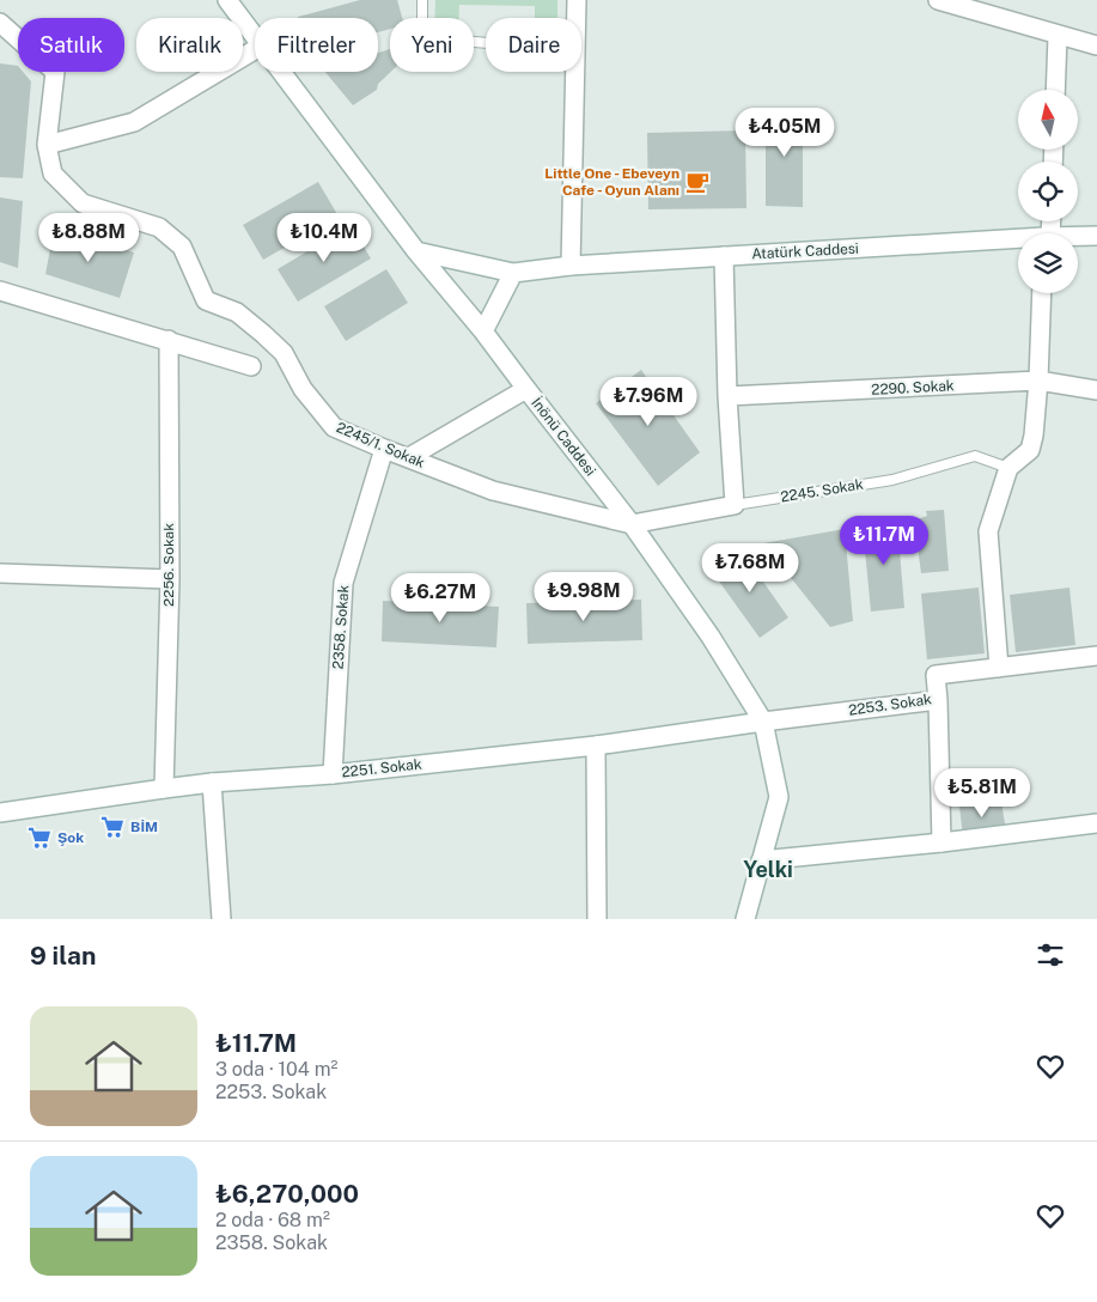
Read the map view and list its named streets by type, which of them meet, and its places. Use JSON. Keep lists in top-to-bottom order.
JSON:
{
  "streets": {
    "street": [
      "Atatürk Caddesi",
      "2290. Sokak",
      "İnönü Caddesi",
      "2245/1. Sokak",
      "2245. Sokak",
      "2256. Sokak",
      "2358. Sokak",
      "2253. Sokak",
      "2251. Sokak"
    ]
  },
  "crossings": [
    ["Atatürk Caddesi", "İnönü Caddesi"],
    ["İnönü Caddesi", "2245/1. Sokak"],
    ["İnönü Caddesi", "2245. Sokak"],
    ["İnönü Caddesi", "2253. Sokak"],
    ["İnönü Caddesi", "2251. Sokak"],
    ["2245/1. Sokak", "2245. Sokak"],
    ["2245/1. Sokak", "2358. Sokak"],
    ["2256. Sokak", "2251. Sokak"],
    ["2358. Sokak", "2251. Sokak"],
    ["2253. Sokak", "2251. Sokak"]
  ],
  "districts": ["Yelki"],
  "places": {
    "cafe": ["Little One - Ebeveyn Cafe - Oyun Alanı"],
    "supermarket": ["BİM", "Şok"]
  },
  "north": "top",
  "page": {
    "chip": [
      "Satılık",
      "Kiralık",
      "Filtreler",
      "Yeni",
      "Daire"
    ],
    "price": [
      "₺4.05M",
      "₺8.88M",
      "₺10.4M",
      "₺7.96M",
      "₺11.7M",
      "₺7.68M",
      "₺9.98M",
      "₺6.27M",
      "₺5.81M"
    ],
    "heading": "9 ilan",
    "list": [
      {
        "name": "₺11.7M",
        "note": "3 oda · 104 m² · 2253. Sokak"
      },
      {
        "name": "₺6,270,000",
        "note": "2 oda · 68 m² · 2358. Sokak"
      }
    ]
  }
}
